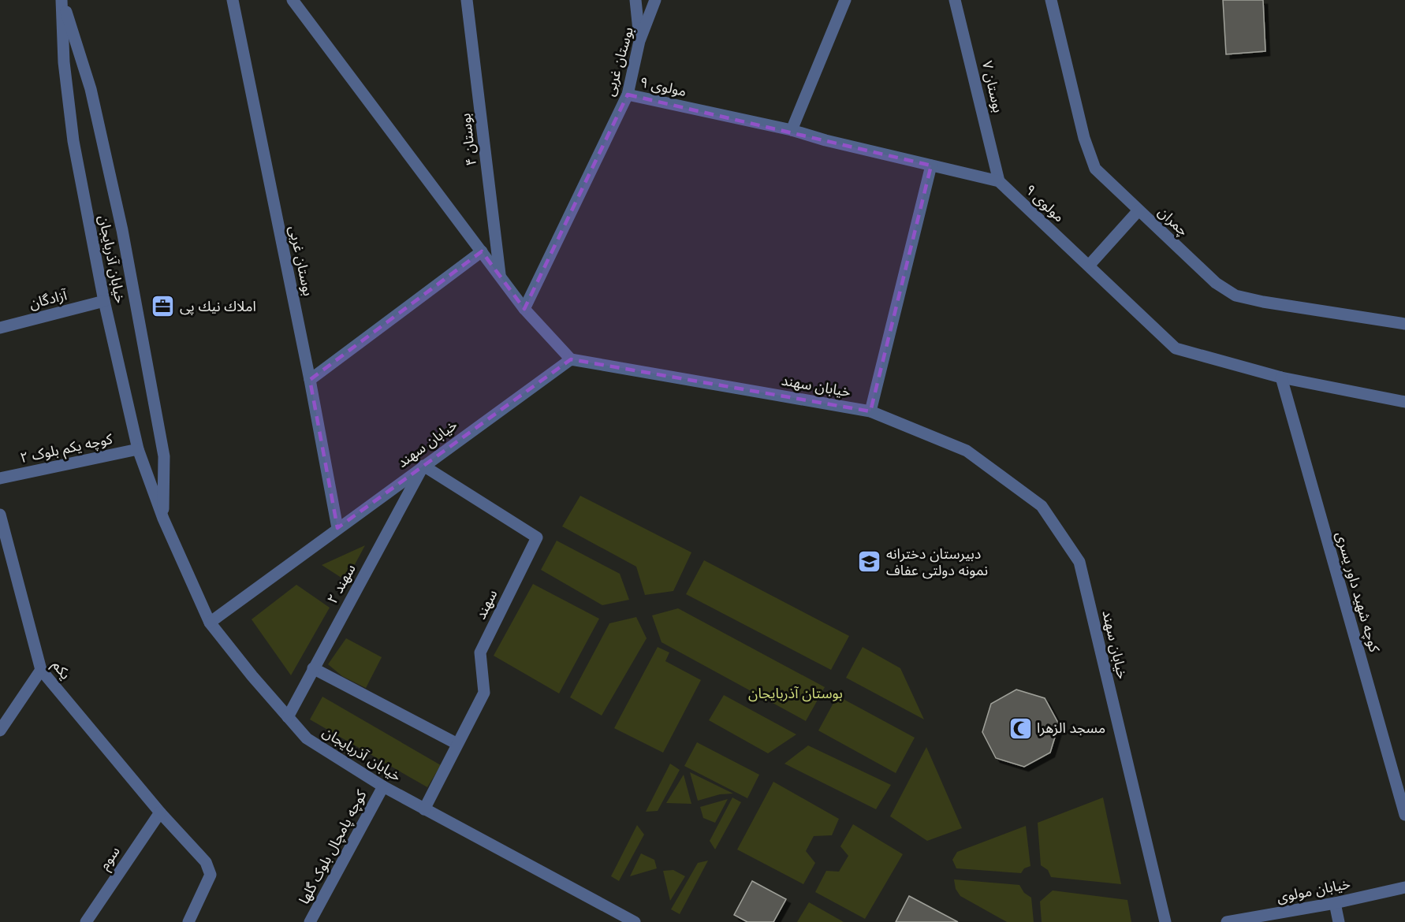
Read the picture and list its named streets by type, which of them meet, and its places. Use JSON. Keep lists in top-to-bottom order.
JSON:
{
  "streets": {
    "street": [
      "بوستان غربی",
      "مولوی ۹",
      "بوستان ۷",
      "بوستان ۴",
      "چمران",
      "خیابان آذربایجان",
      "آزادگان",
      "خیابان سهند",
      "کوچه یکم بلوک ۲",
      "سهند ۲",
      "کوچه شهید داور یسری",
      "سهند",
      "یکم",
      "کوچه پامچال بلوک گلها",
      "سوم",
      "خیابان مولوی"
    ]
  },
  "crossings": [
    ["بوستان غربی", "مولوی ۹"],
    ["بوستان غربی", "خیابان سهند"],
    ["مولوی ۹", "بوستان ۷"],
    ["مولوی ۹", "کوچه شهید داور یسری"],
    ["خیابان آذربایجان", "آزادگان"],
    ["خیابان آذربایجان", "خیابان سهند"],
    ["خیابان آذربایجان", "کوچه یکم بلوک ۲"],
    ["خیابان آذربایجان", "سهند ۲"],
    ["خیابان آذربایجان", "سهند"],
    ["خیابان آذربایجان", "کوچه پامچال بلوک گلها"],
    ["خیابان سهند", "سهند ۲"],
    ["خیابان سهند", "سهند"],
    ["سهند ۲", "سهند"],
    ["یکم", "سوم"]
  ],
  "parks": ["بوستان آذربایجان"],
  "places": {
    "office": ["املاك نيك پى"],
    "school or university": ["دبیرستان دخترانه نمونه دولتی عفاف"],
    "mosque": ["مسجد الزهرا"]
  }
}
